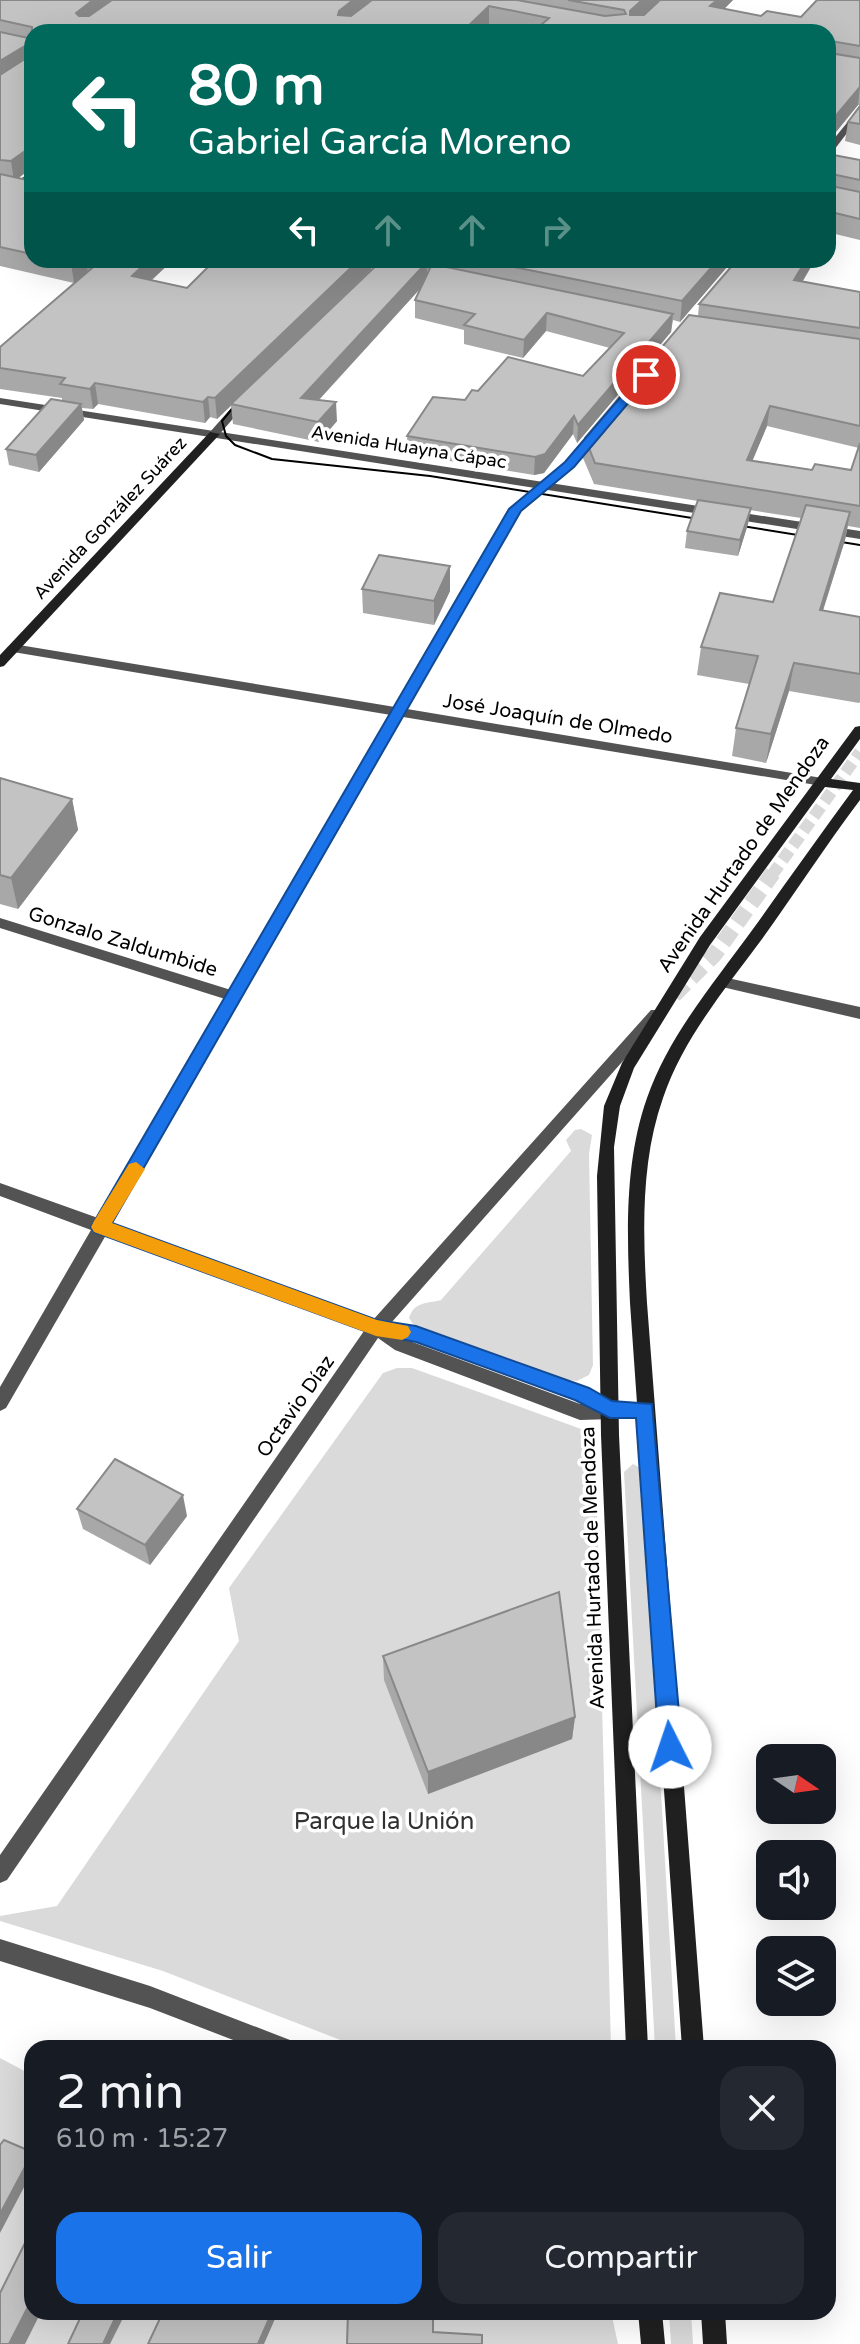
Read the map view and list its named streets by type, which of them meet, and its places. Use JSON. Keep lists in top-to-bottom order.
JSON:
{
  "streets": {
    "main road": ["Avenida González Suárez", "José Joaquín de Olmedo", "Avenida Hurtado de Mendoza"],
    "street": ["Avenida Huayna Cápac", "Gonzalo Zaldumbide", "Octavio Díaz"]
  },
  "crossings": [
    ["Avenida Huayna Cápac", "Avenida González Suárez"],
    ["Avenida González Suárez", "José Joaquín de Olmedo"],
    ["José Joaquín de Olmedo", "Avenida Hurtado de Mendoza"],
    ["Avenida Hurtado de Mendoza", "Octavio Díaz"]
  ],
  "parks": ["Parque la Unión"],
  "north": "right",
  "page": {
    "turn": ["80 m", "Gabriel García Moreno"],
    "heading": ["2 min", "610 m · 15:27"],
    "buttons": ["Salir", "Compartir"]
  }
}
